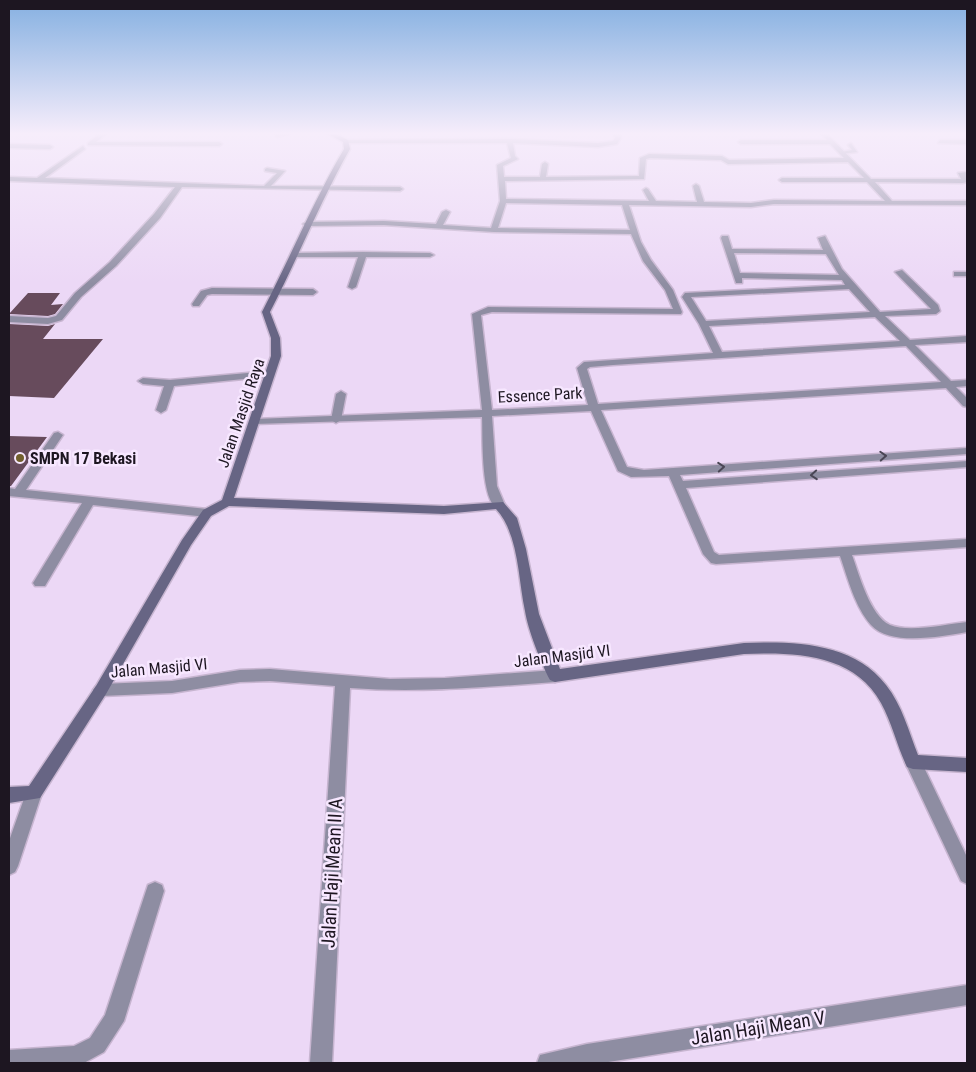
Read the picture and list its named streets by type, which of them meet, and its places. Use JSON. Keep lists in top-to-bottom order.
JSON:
{
  "streets": {
    "street": [
      "Essence Park",
      "Jalan Masjid Raya",
      "Jalan Masjid VI",
      "Jalan Haji Mean II A",
      "Jalan Haji Mean V"
    ]
  },
  "crossings": [
    ["Essence Park", "Jalan Masjid Raya"],
    ["Jalan Masjid VI", "Jalan Haji Mean II A"]
  ],
  "places": ["SMPN 17 Bekasi"]
}
